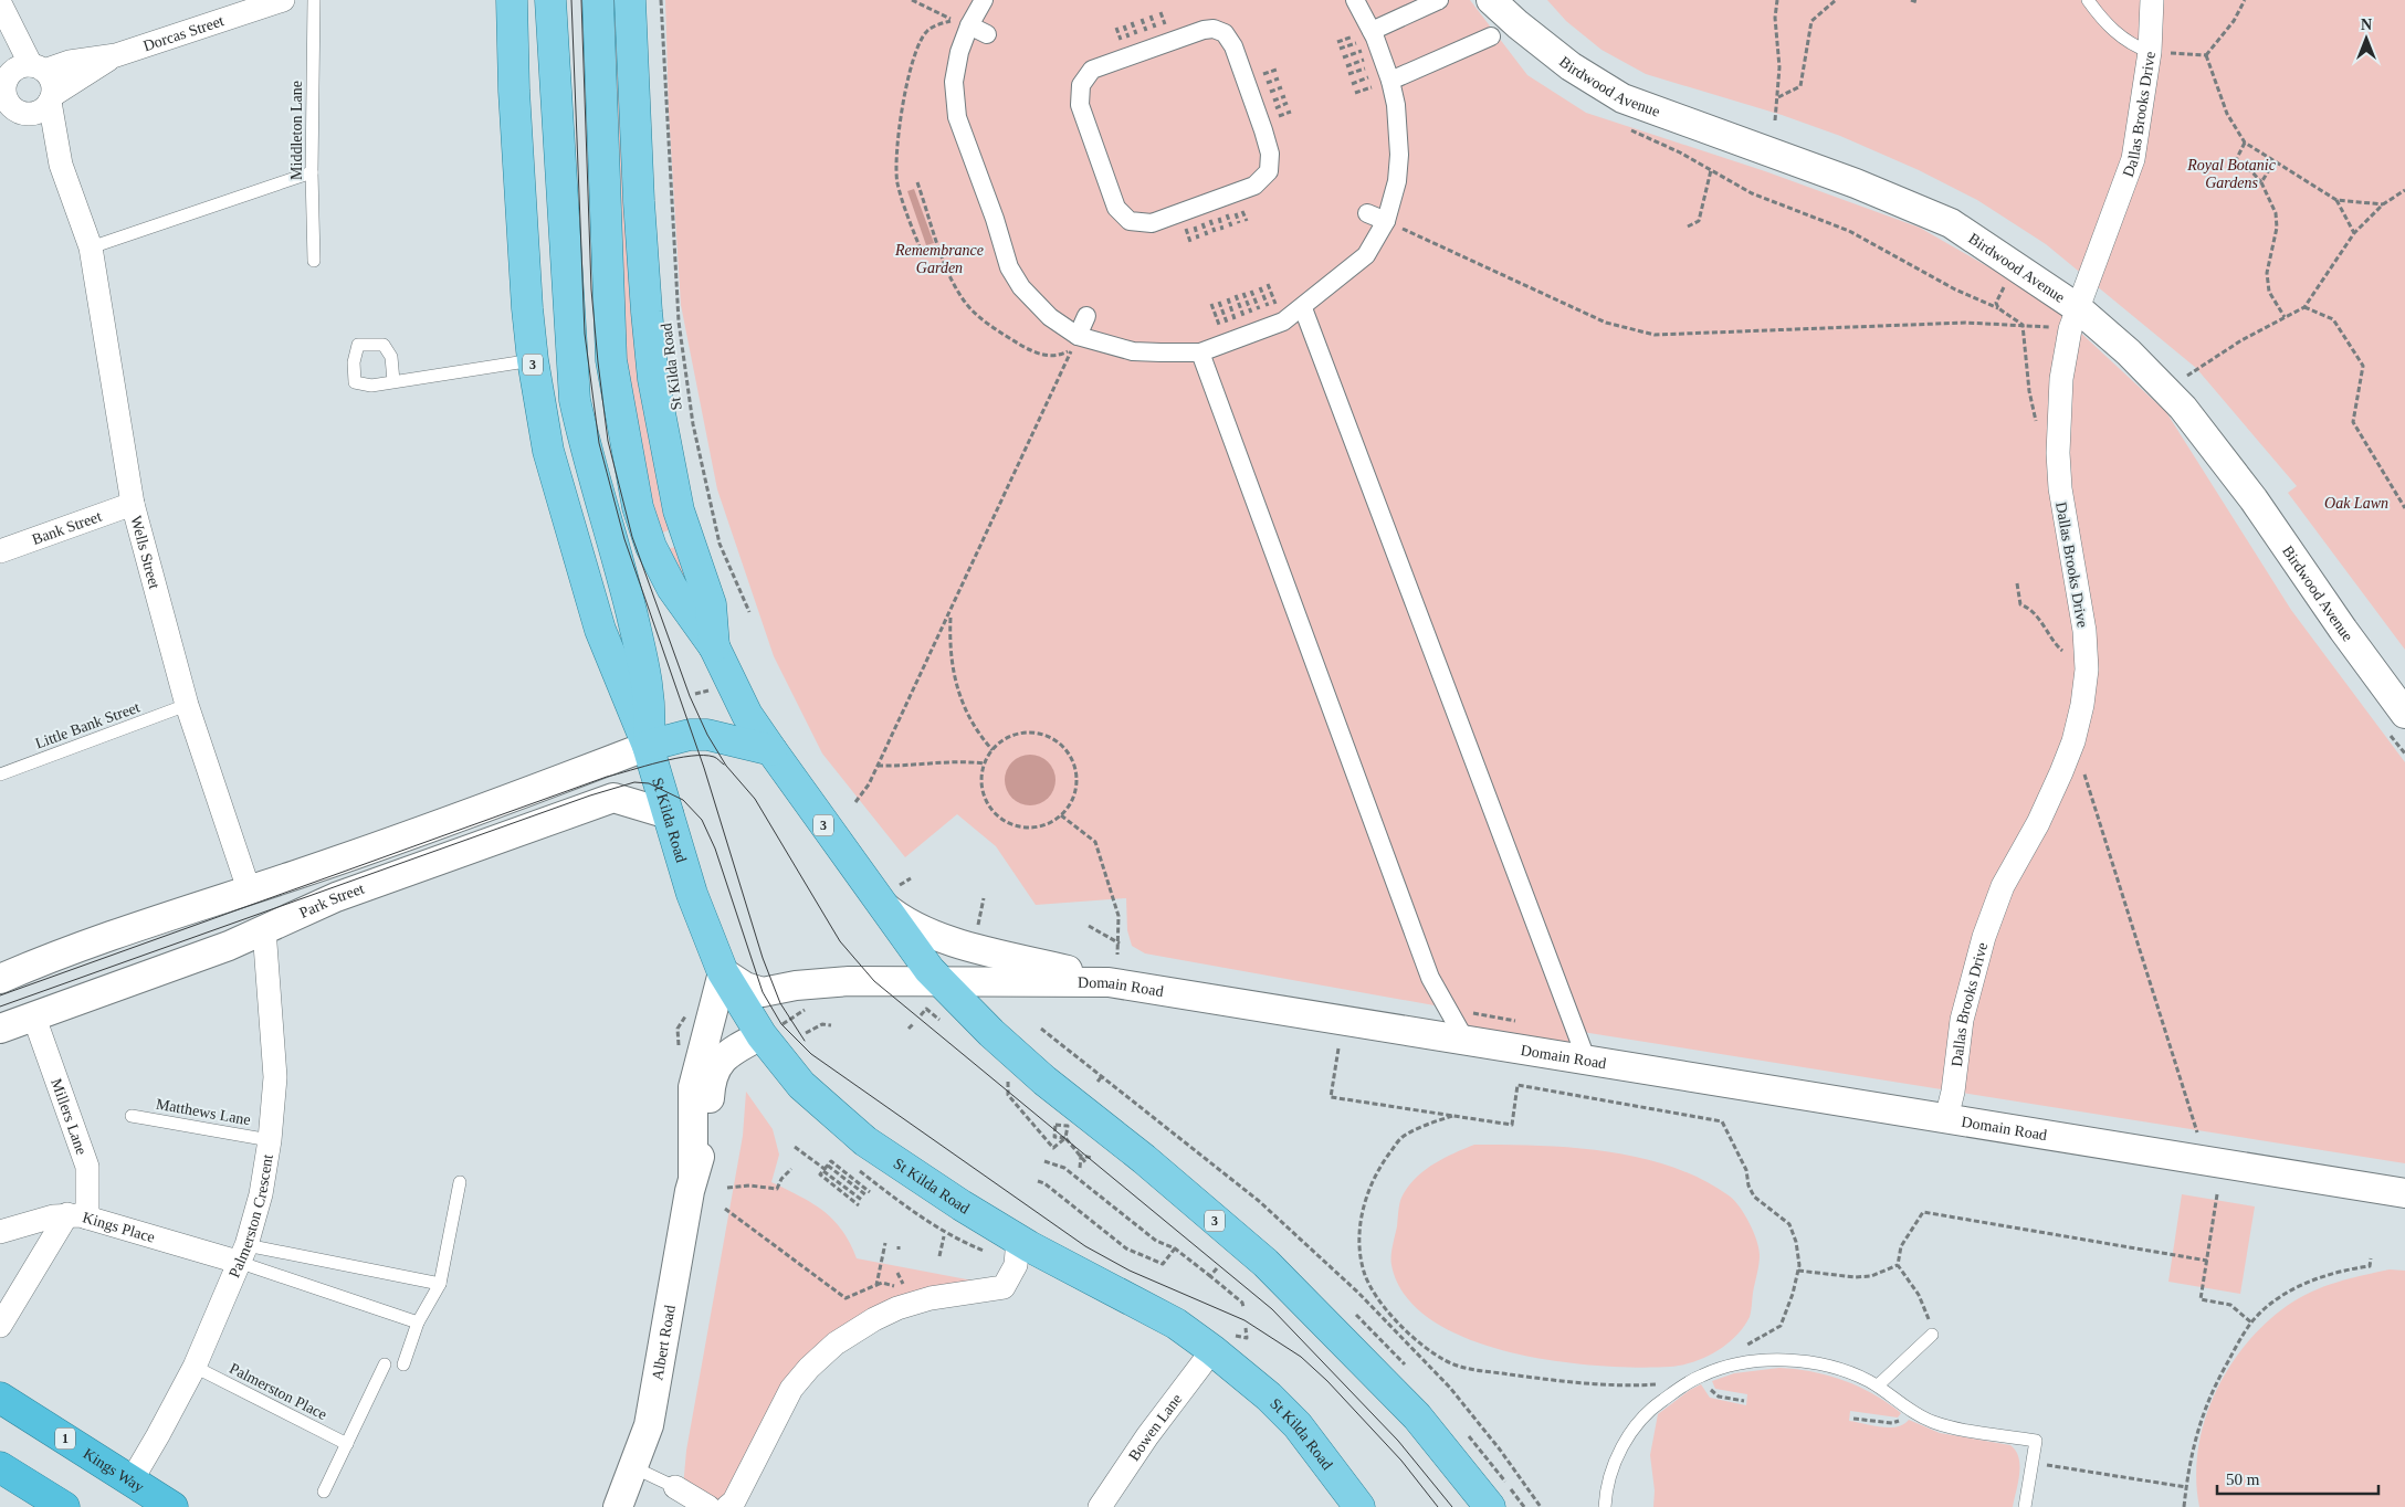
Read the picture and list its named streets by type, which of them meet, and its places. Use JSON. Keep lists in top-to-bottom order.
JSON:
{
  "streets": {
    "highway": ["1", "Kings Way"],
    "main road": ["3", "St Kilda Road"],
    "street": [
      "Dorcas Street",
      "Birdwood Avenue",
      "Dallas Brooks Drive",
      "Bank Street",
      "Wells Street",
      "Park Street",
      "Domain Road",
      "Millers Lane",
      "Palmerston Crescent",
      "Kings Place",
      "Albert Road",
      "Bowen Lane"
    ],
    "lane": [
      "Middleton Lane",
      "Little Bank Street",
      "Matthews Lane",
      "Palmerston Place"
    ]
  },
  "crossings": [
    ["Dorcas Street", "Wells Street"],
    ["Birdwood Avenue", "Dallas Brooks Drive"],
    ["Dallas Brooks Drive", "Domain Road"],
    ["St Kilda Road", "Park Street"],
    ["St Kilda Road", "Domain Road"],
    ["St Kilda Road", "Albert Road"],
    ["St Kilda Road", "Bowen Lane"],
    ["Bank Street", "Wells Street"],
    ["Wells Street", "Little Bank Street"],
    ["Wells Street", "Park Street"],
    ["Wells Street", "Palmerston Crescent"],
    ["Park Street", "Millers Lane"],
    ["Park Street", "Palmerston Crescent"],
    ["Domain Road", "Albert Road"],
    ["Matthews Lane", "Palmerston Crescent"],
    ["Millers Lane", "Kings Place"],
    ["Palmerston Crescent", "Kings Place"],
    ["Palmerston Crescent", "Palmerston Place"],
    ["Palmerston Crescent", "Kings Way"]
  ],
  "parks": ["Royal Botanic Gardens", "Remembrance Garden", "Oak Lawn"],
  "scale_bar": "50 m",
  "north": "top"
}
